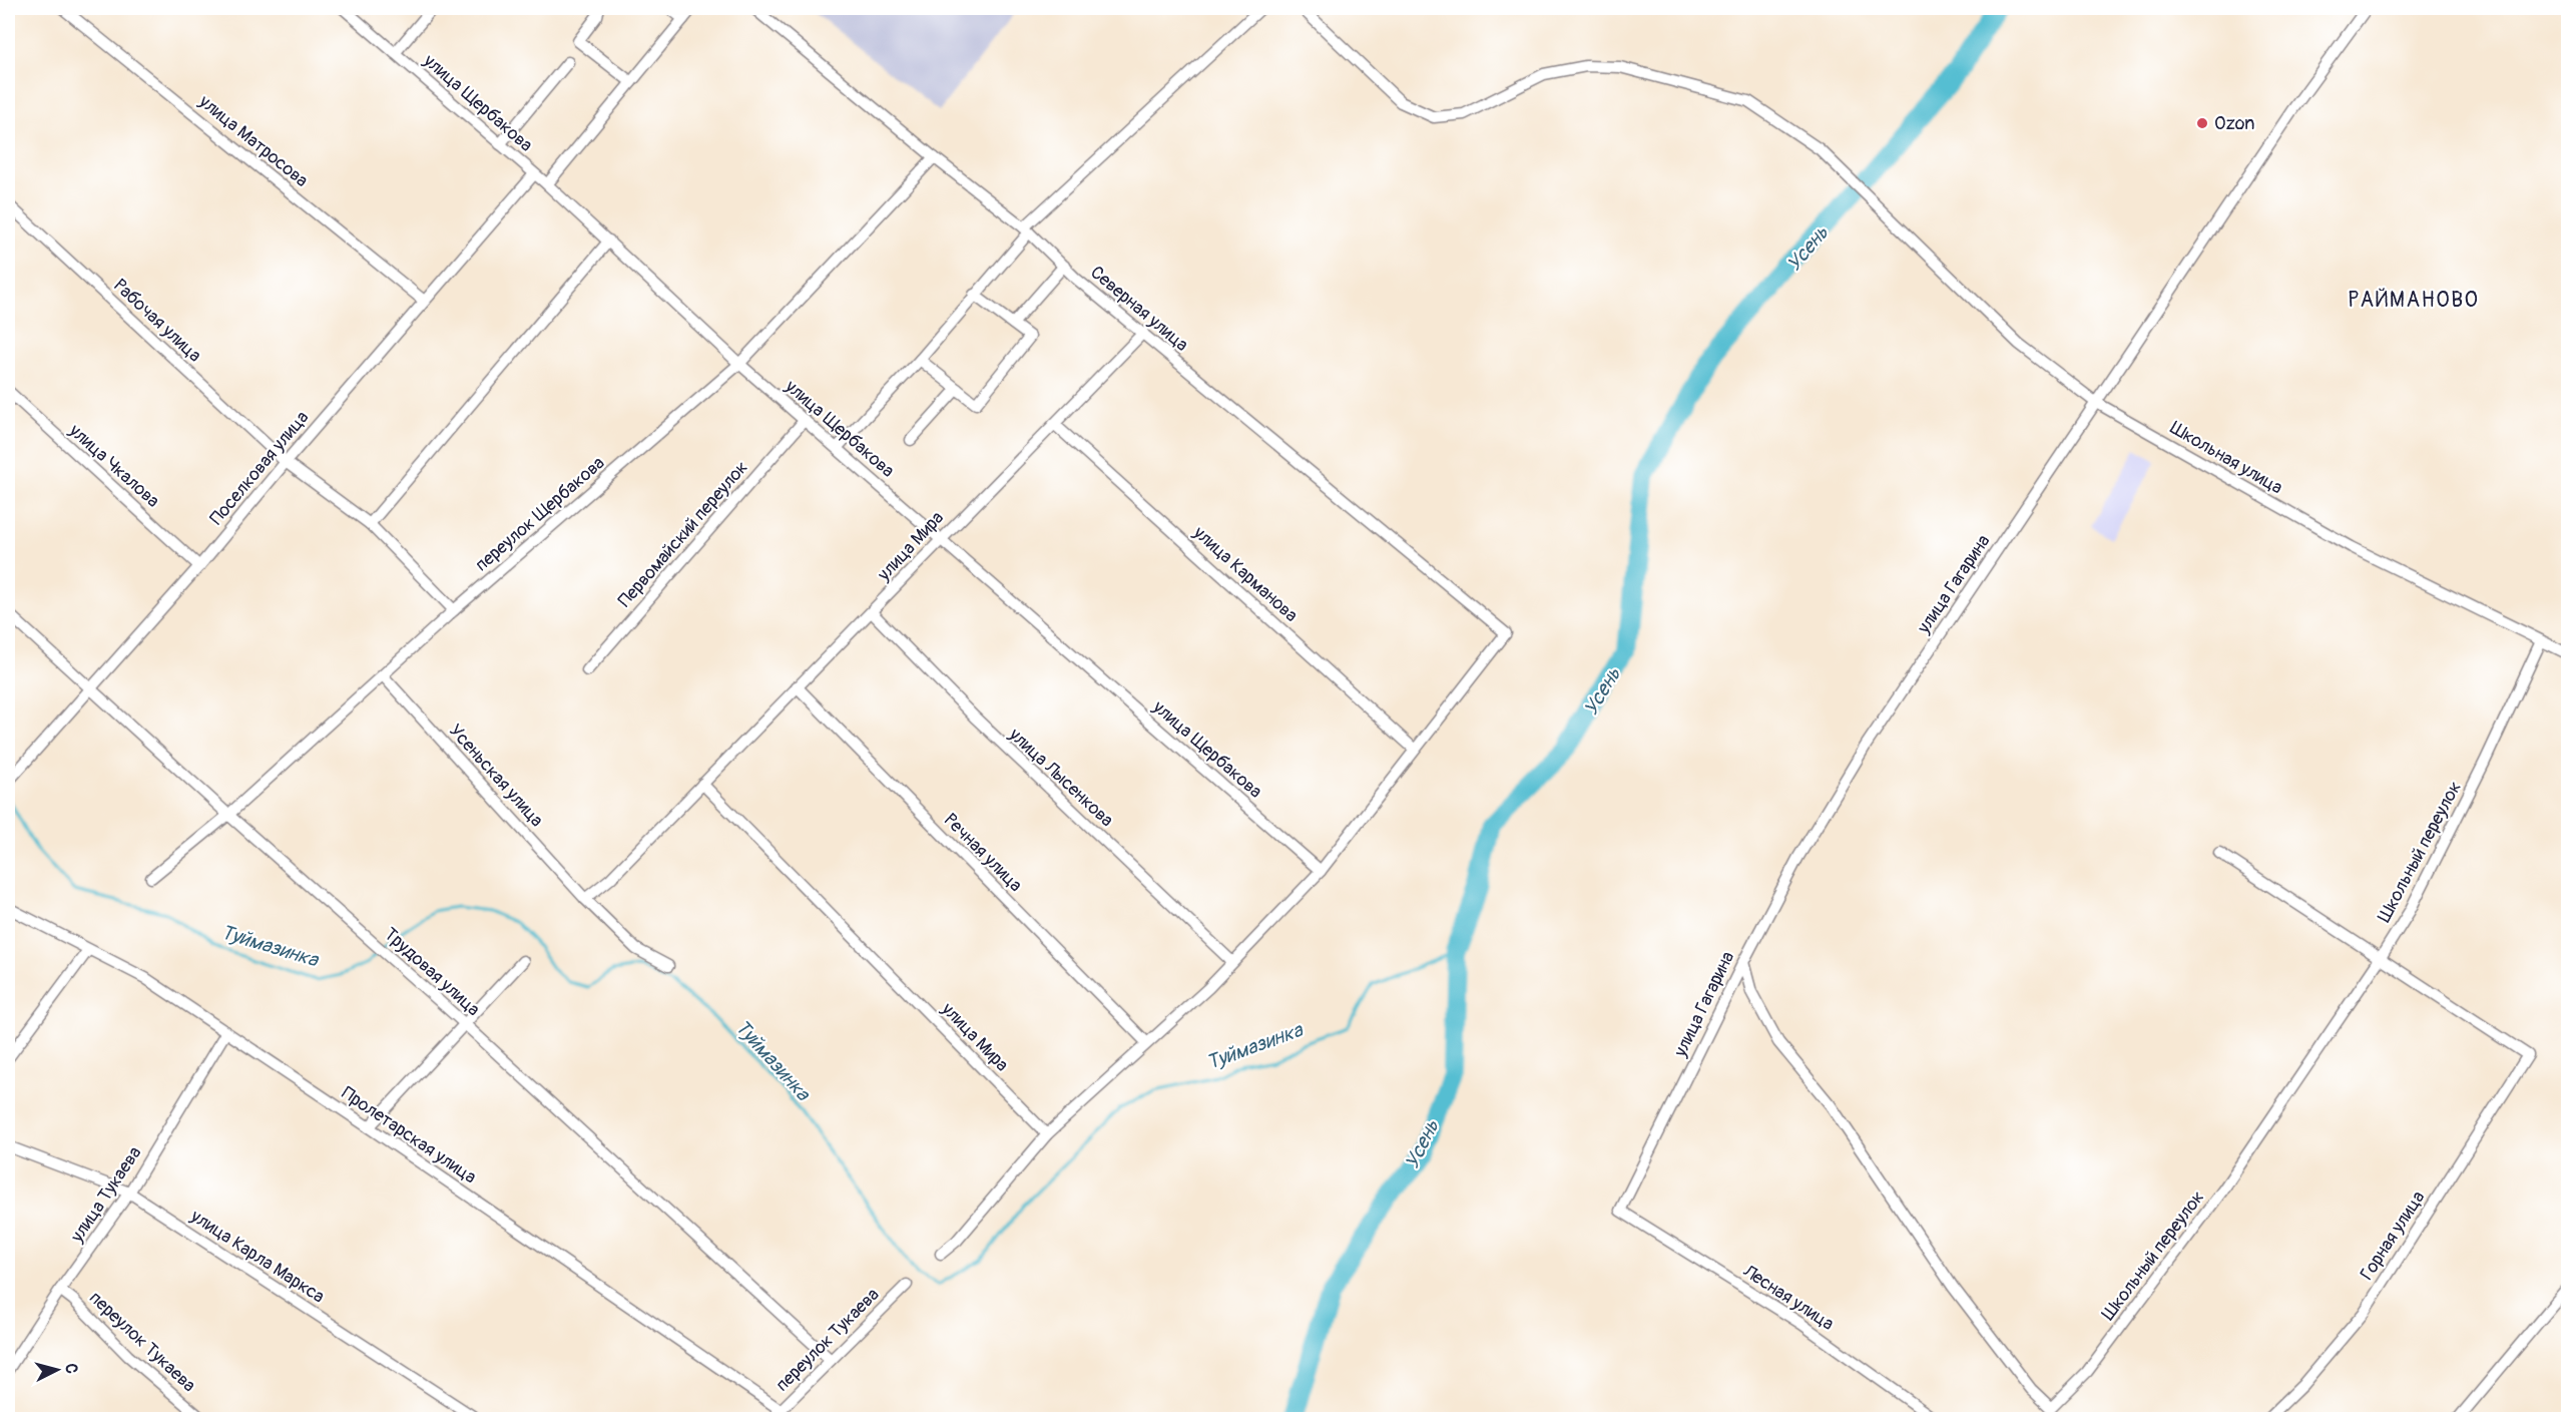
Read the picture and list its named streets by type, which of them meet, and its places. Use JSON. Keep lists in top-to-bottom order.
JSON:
{
  "streets": {
    "street": [
      "улица Щербакова",
      "улица Матросова",
      "Северная улица",
      "Рабочая улица",
      "Школьная улица",
      "улица Чкалова",
      "Поселковая улица",
      "переулок Щербакова",
      "Первомайский переулок",
      "улица Мира",
      "улица Карманова",
      "улица Гагарина",
      "Усеньская улица",
      "улица Лысенкова",
      "Школьный переулок",
      "Речная улица",
      "Трудовая улица",
      "Пролетарская улица",
      "улица Тукаева",
      "Горная улица",
      "улица Карла Маркса",
      "Лесная улица",
      "переулок Тукаева"
    ]
  },
  "crossings": [
    ["улица Щербакова", "Поселковая улица"],
    ["улица Щербакова", "переулок Щербакова"],
    ["улица Щербакова", "Первомайский переулок"],
    ["улица Щербакова", "улица Мира"],
    ["улица Матросова", "Поселковая улица"],
    ["Северная улица", "переулок Щербакова"],
    ["Северная улица", "улица Мира"],
    ["Северная улица", "улица Карманова"],
    ["Рабочая улица", "Поселковая улица"],
    ["Рабочая улица", "переулок Щербакова"],
    ["Школьная улица", "улица Гагарина"],
    ["Школьная улица", "Школьный переулок"],
    ["улица Чкалова", "Поселковая улица"],
    ["Поселковая улица", "Трудовая улица"],
    ["переулок Щербакова", "Усеньская улица"],
    ["переулок Щербакова", "Трудовая улица"],
    ["улица Мира", "улица Карманова"],
    ["улица Мира", "Усеньская улица"],
    ["улица Мира", "улица Лысенкова"],
    ["улица Мира", "Речная улица"],
    ["улица Гагарина", "Школьный переулок"],
    ["улица Гагарина", "Лесная улица"],
    ["Школьный переулок", "Горная улица"],
    ["Трудовая улица", "переулок Тукаева"],
    ["Пролетарская улица", "улица Тукаева"],
    ["Пролетарская улица", "переулок Тукаева"],
    ["улица Тукаева", "улица Карла Маркса"],
    ["улица Тукаева", "переулок Тукаева"]
  ],
  "districts": ["РАЙМАНОВО"],
  "water": ["Усень", "Туймазинка"],
  "places": ["Ozon"],
  "north": "right"
}
